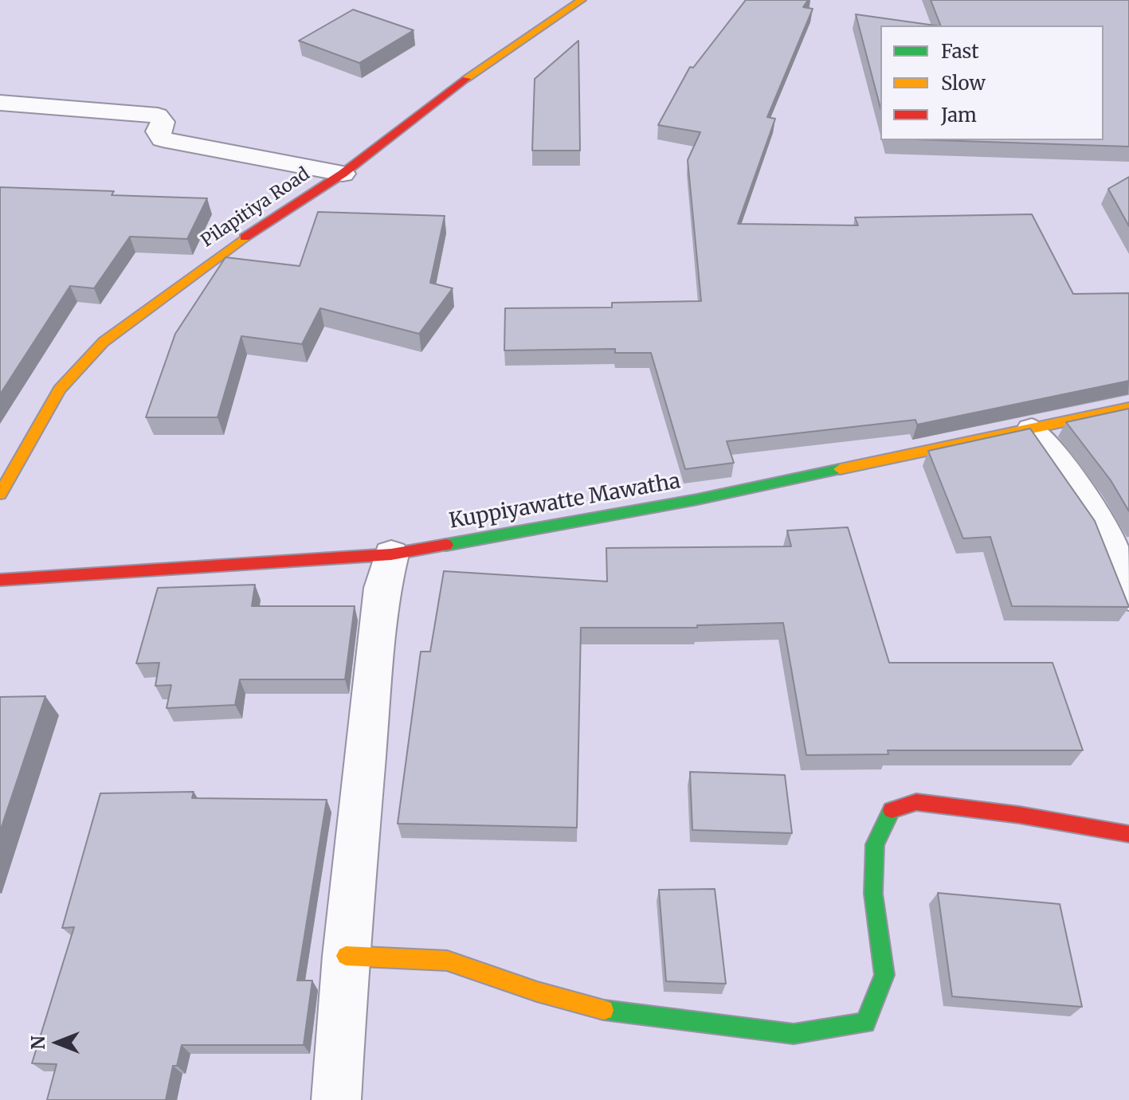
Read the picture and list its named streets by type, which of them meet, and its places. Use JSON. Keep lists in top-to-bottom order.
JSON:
{
  "streets": {
    "street": ["Pilapitiya Road", "Kuppiyawatte Mawatha"]
  },
  "legend": ["Fast", "Slow", "Jam"],
  "north": "left"
}
